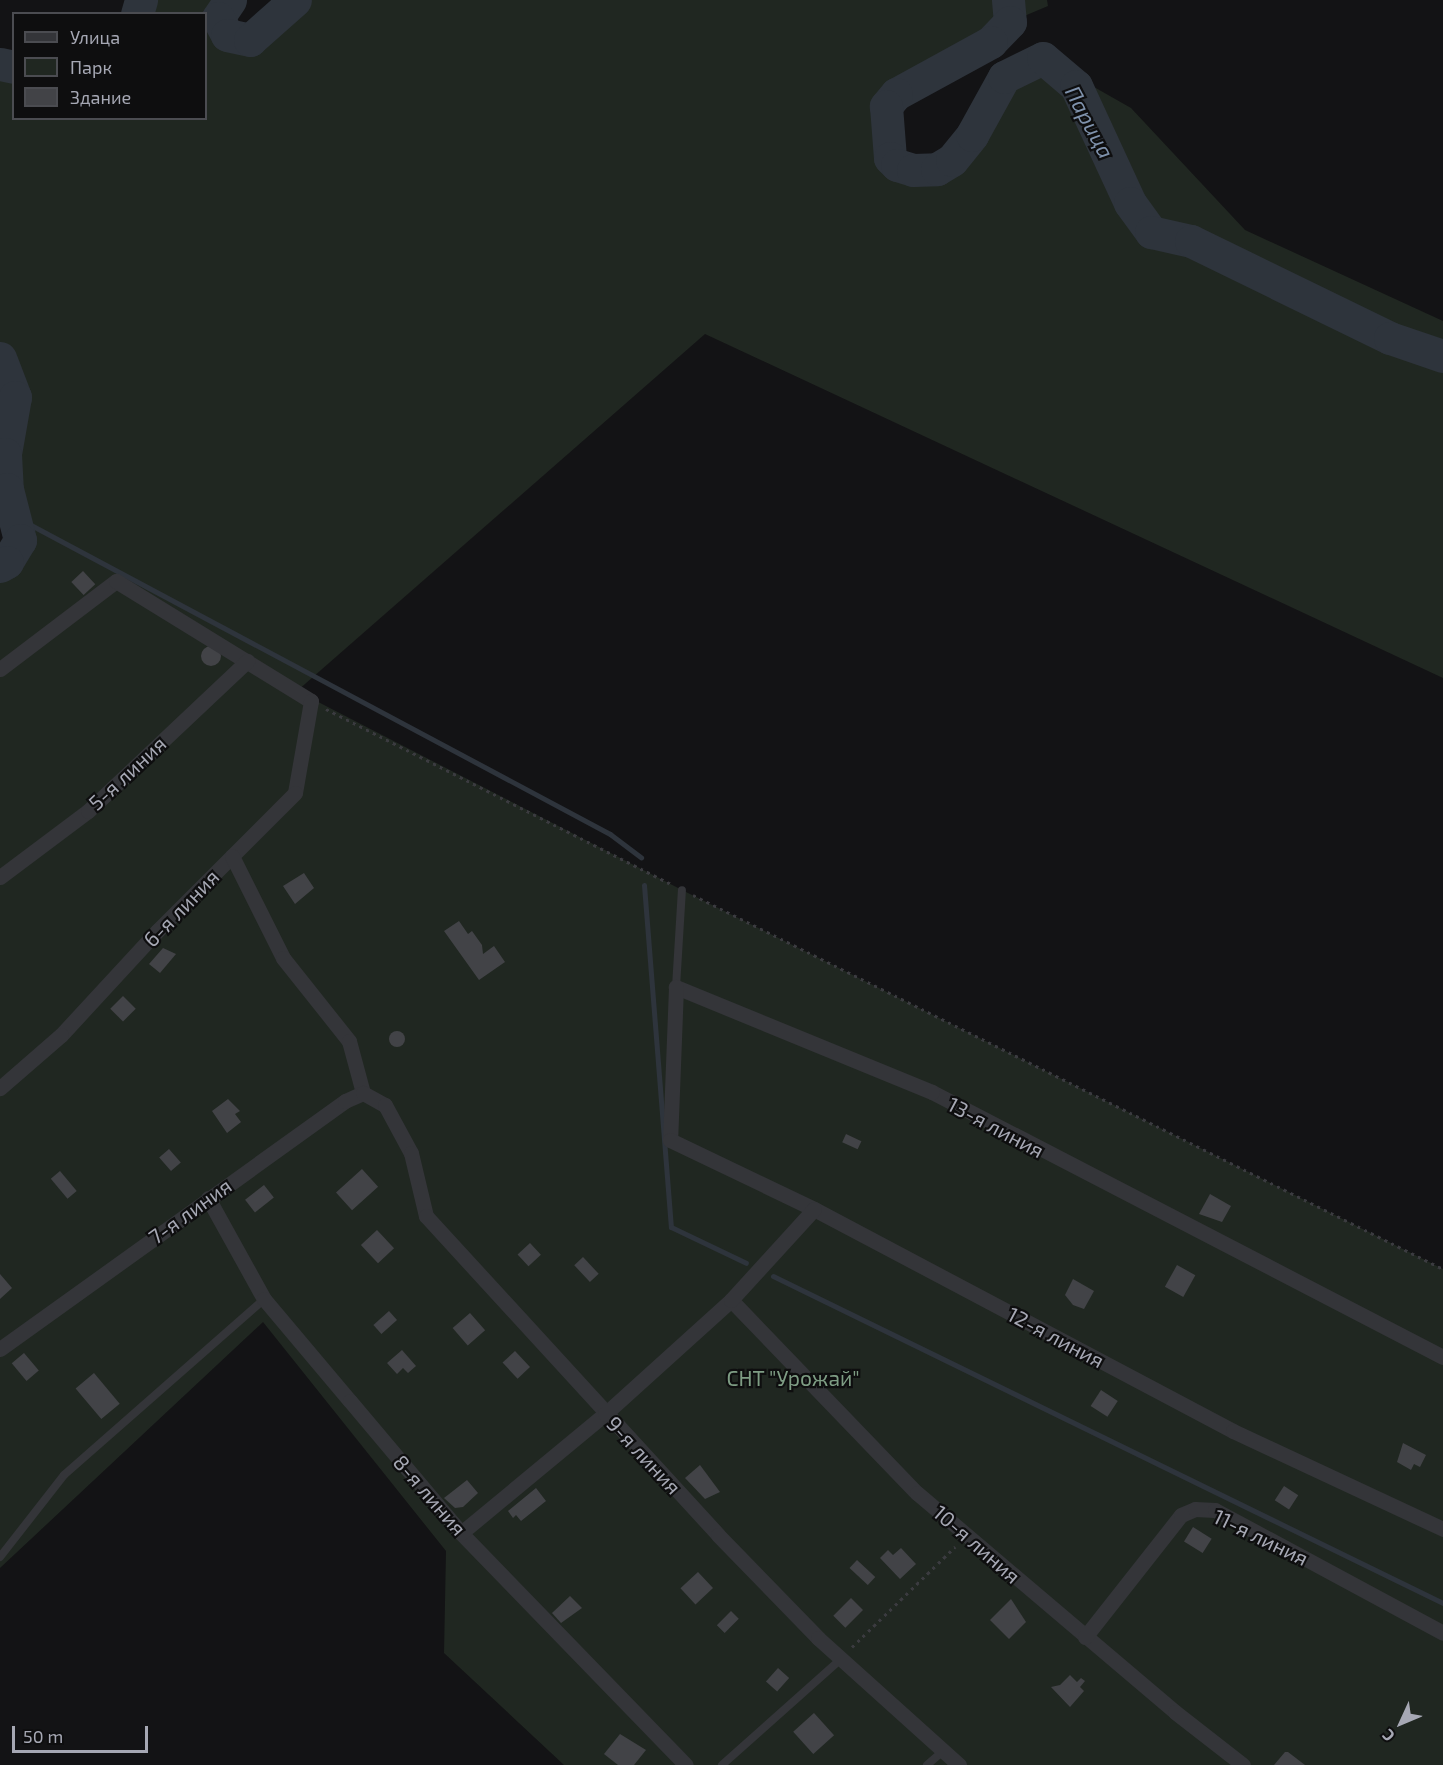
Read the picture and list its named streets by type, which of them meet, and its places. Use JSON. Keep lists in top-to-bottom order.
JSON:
{
  "streets": {
    "street": [
      "5-я линия",
      "6-я линия",
      "13-я линия",
      "7-я линия",
      "12-я линия",
      "9-я линия",
      "8-я линия",
      "11-я линия",
      "10-я линия"
    ]
  },
  "crossings": [
    ["13-я линия", "12-я линия"],
    ["7-я линия", "9-я линия"],
    ["7-я линия", "8-я линия"],
    ["11-я линия", "10-я линия"]
  ],
  "water": ["Парица"],
  "parks": ["СНТ \"Урожай\""],
  "legend": ["Улица", "Парк", "Здание"],
  "scale_bar": "50 m",
  "north": "bottom left"
}
